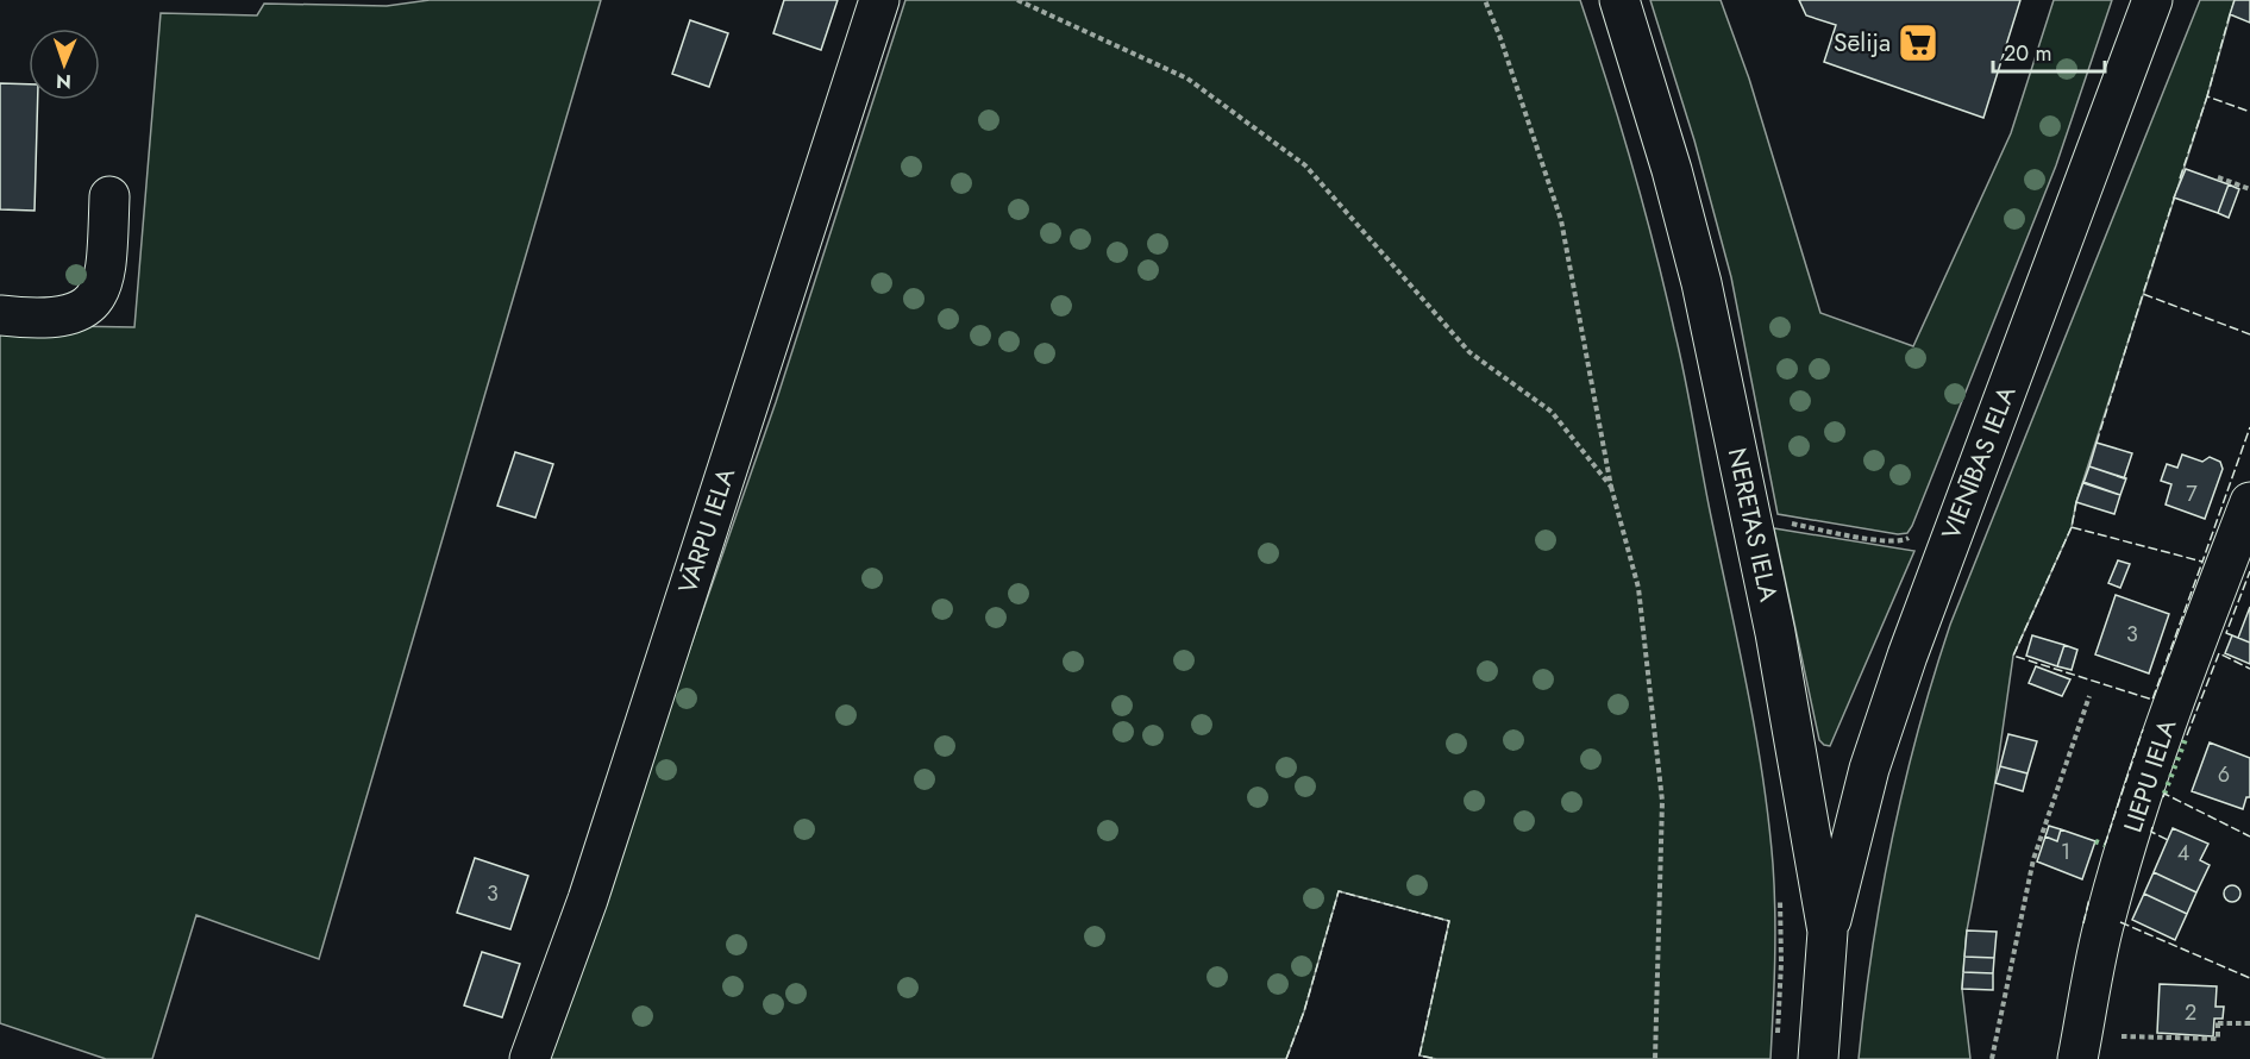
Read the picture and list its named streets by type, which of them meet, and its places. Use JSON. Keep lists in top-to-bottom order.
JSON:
{
  "streets": {
    "main road": [
      "VIENĪBAS IELA",
      "NERETAS IELA",
      "VĀRPU IELA",
      "LIEPU IELA"
    ]
  },
  "crossings": [
    ["VIENĪBAS IELA", "NERETAS IELA"]
  ],
  "places": {
    "supermarket": ["Sēlija"]
  },
  "house_numbers": [
    "7",
    "3",
    "6",
    "1",
    "4",
    "3",
    "2"
  ],
  "scale_bar": "20 m",
  "north": "bottom"
}
